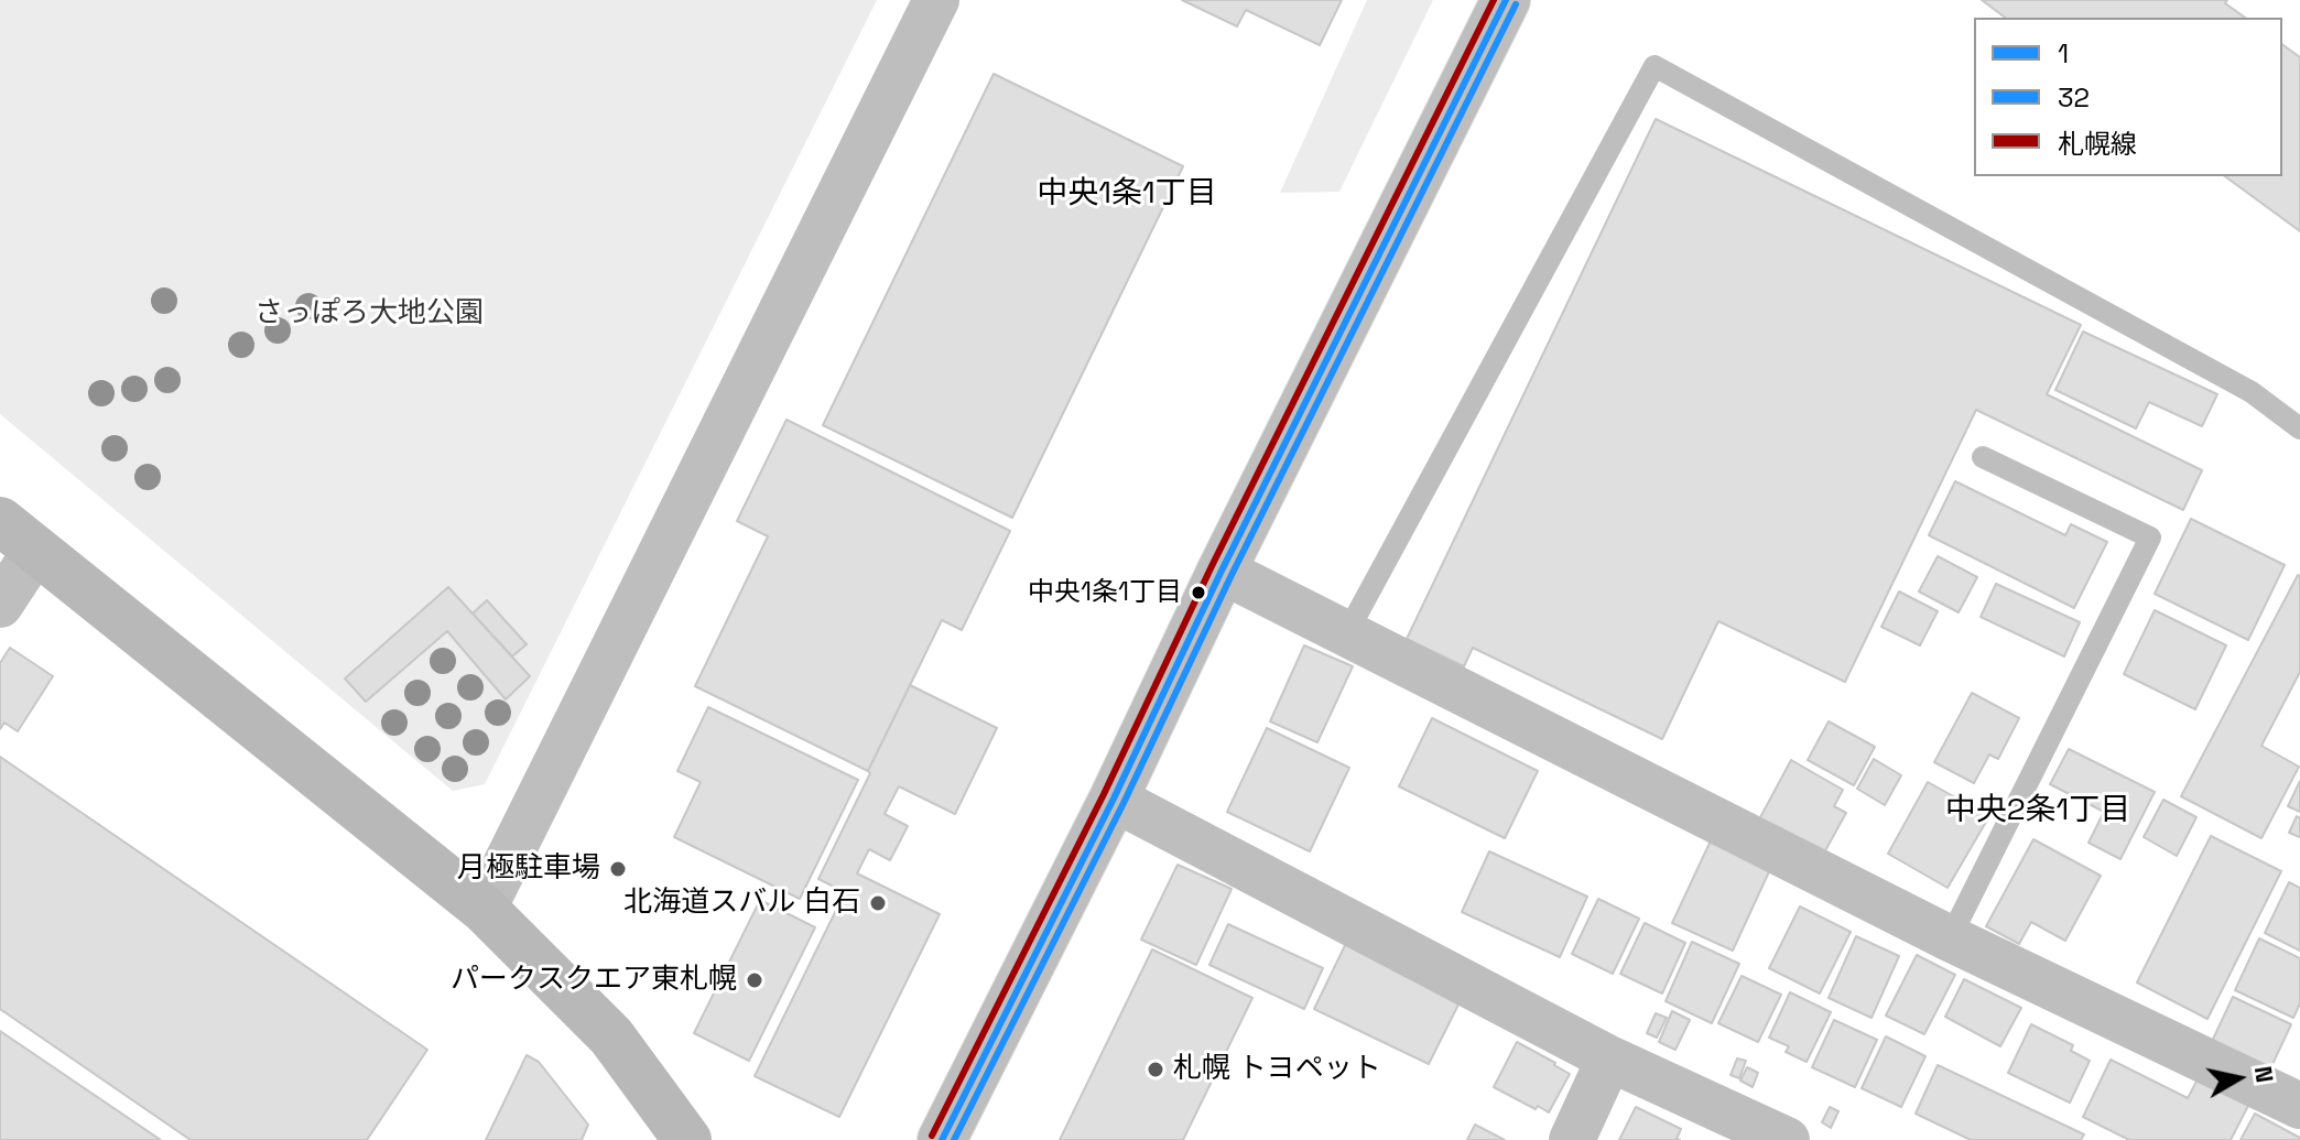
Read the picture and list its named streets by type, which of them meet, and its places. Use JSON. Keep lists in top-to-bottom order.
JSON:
{
  "districts": ["中央1条1丁目", "中央2条1丁目"],
  "parks": ["さっぽろ大地公園"],
  "places": [
    "中央1条1丁目",
    "月極駐車場",
    "北海道スバル 白石",
    "パークスクエア東札幌",
    "札幌 トヨペット"
  ],
  "lines": ["transit line 1", "transit line 札幌線", "transit line 32"],
  "legend": ["1", "32", "札幌線"],
  "north": "right"
}
